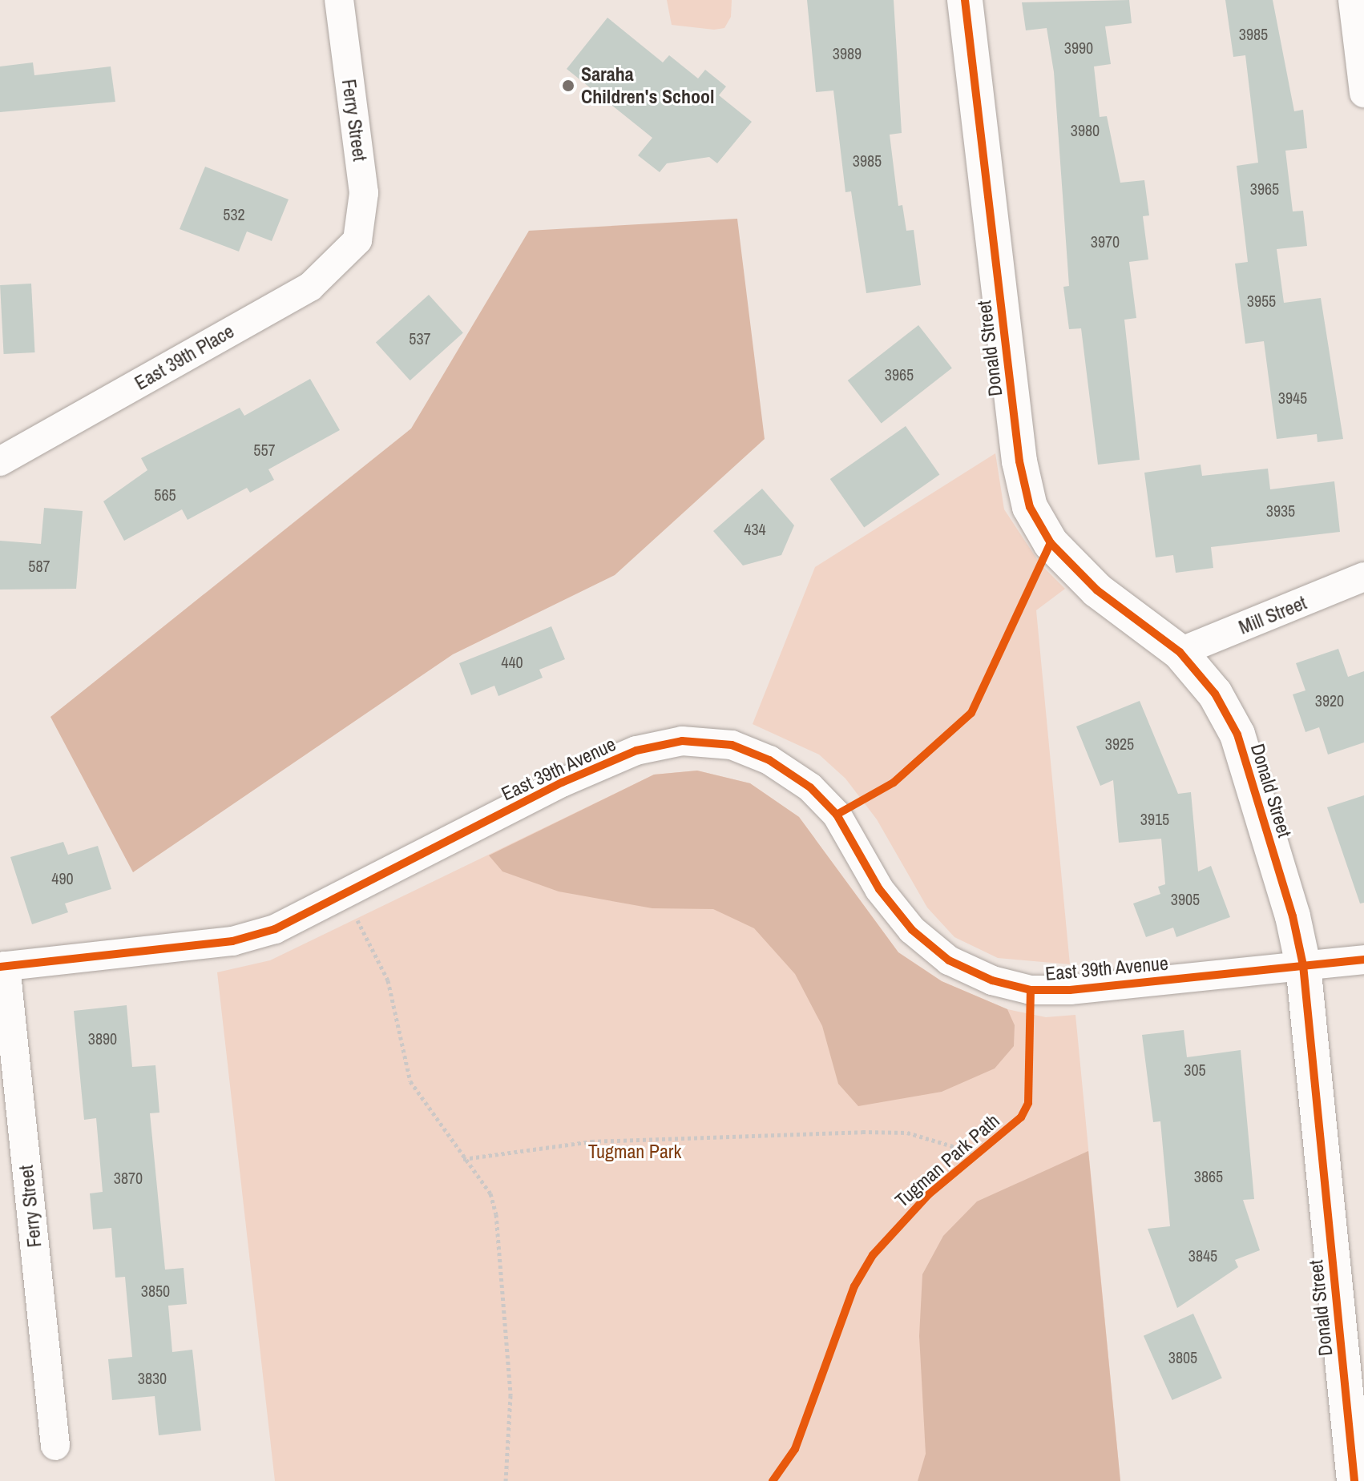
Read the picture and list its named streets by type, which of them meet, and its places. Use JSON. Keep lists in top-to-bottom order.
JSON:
{
  "streets": {
    "street": [
      "Ferry Street",
      "Donald Street",
      "East 39th Place",
      "Mill Street",
      "East 39th Avenue"
    ],
    "cycle path": ["Tugman Park Path"]
  },
  "crossings": [
    ["Ferry Street", "East 39th Place"],
    ["Ferry Street", "East 39th Avenue"],
    ["Donald Street", "Mill Street"],
    ["Donald Street", "East 39th Avenue"]
  ],
  "parks": ["Tugman Park"],
  "places": ["Saraha Children's School"],
  "house_numbers": [
    "3985",
    "3990",
    "3989",
    "3980",
    "3985",
    "3965",
    "532",
    "3970",
    "3955",
    "537",
    "3965",
    "3945",
    "557",
    "565",
    "3935",
    "434",
    "587",
    "440",
    "3920",
    "3925",
    "3915",
    "490",
    "3905",
    "3890",
    "305",
    "3865",
    "3870",
    "3845",
    "3850",
    "3805",
    "3830"
  ]
}
